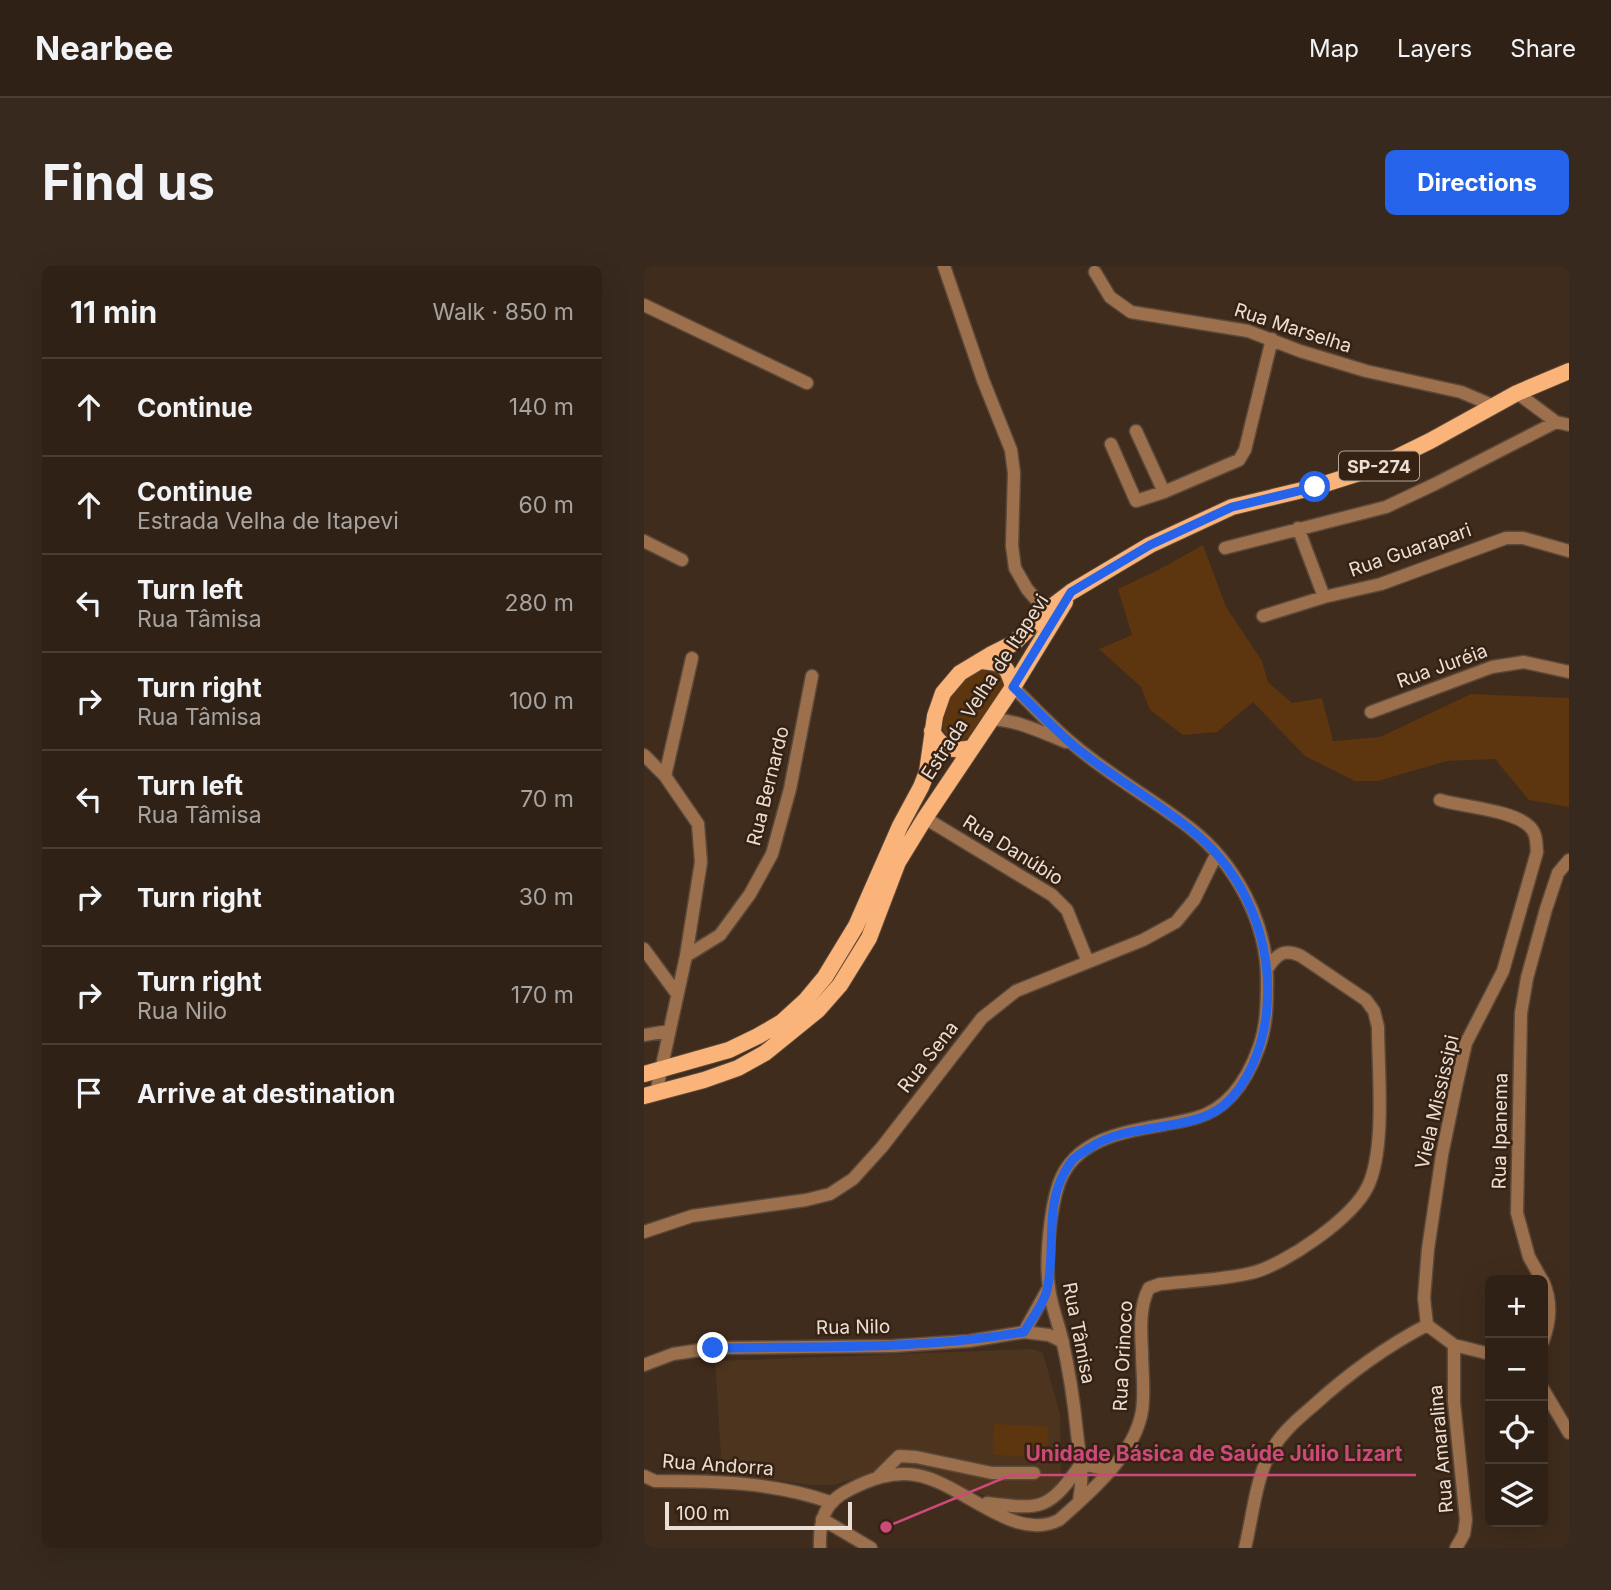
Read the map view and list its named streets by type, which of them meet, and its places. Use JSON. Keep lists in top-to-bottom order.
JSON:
{
  "streets": {
    "main road": ["SP-274", "Estrada Velha de Itapevi"],
    "street": [
      "Rua Marselha",
      "Rua Guarapari",
      "Rua Juréia",
      "Rua Bernardo",
      "Rua Danúbio",
      "Rua Sena",
      "Viela Mississipi",
      "Rua Ipanema",
      "Rua Nilo",
      "Rua Tâmisa",
      "Rua Orinoco",
      "Rua Amaralina",
      "Rua Andorra"
    ]
  },
  "crossings": [
    ["Rua Marselha", "SP-274"],
    ["SP-274", "Estrada Velha de Itapevi"],
    ["Estrada Velha de Itapevi", "Rua Danúbio"],
    ["Estrada Velha de Itapevi", "Rua Tâmisa"],
    ["Rua Danúbio", "Rua Sena"],
    ["Rua Sena", "Rua Tâmisa"],
    ["Rua Nilo", "Rua Tâmisa"],
    ["Rua Tâmisa", "Rua Orinoco"],
    ["Rua Orinoco", "Rua Andorra"]
  ],
  "places": ["Unidade Básica de Saúde Júlio Lizart"],
  "scale_bar": "100 m",
  "page": {
    "header": "Nearbee",
    "nav": ["Map", "Layers", "Share"],
    "buttons": "Directions",
    "title": "Find us",
    "heading": ["11 min", "Walk · 850 m"],
    "list": [
      ["Continue", "140 m"],
      ["Continue", "Estrada Velha de Itapevi", "60 m"],
      ["Turn left", "Rua Tâmisa", "280 m"],
      ["Turn right", "Rua Tâmisa", "100 m"],
      ["Turn left", "Rua Tâmisa", "70 m"],
      ["Turn right", "30 m"],
      ["Turn right", "Rua Nilo", "170 m"],
      "Arrive at destination"
    ],
    "map_buttons": ["+", "−"],
    "scale": "100 m"
  }
}
